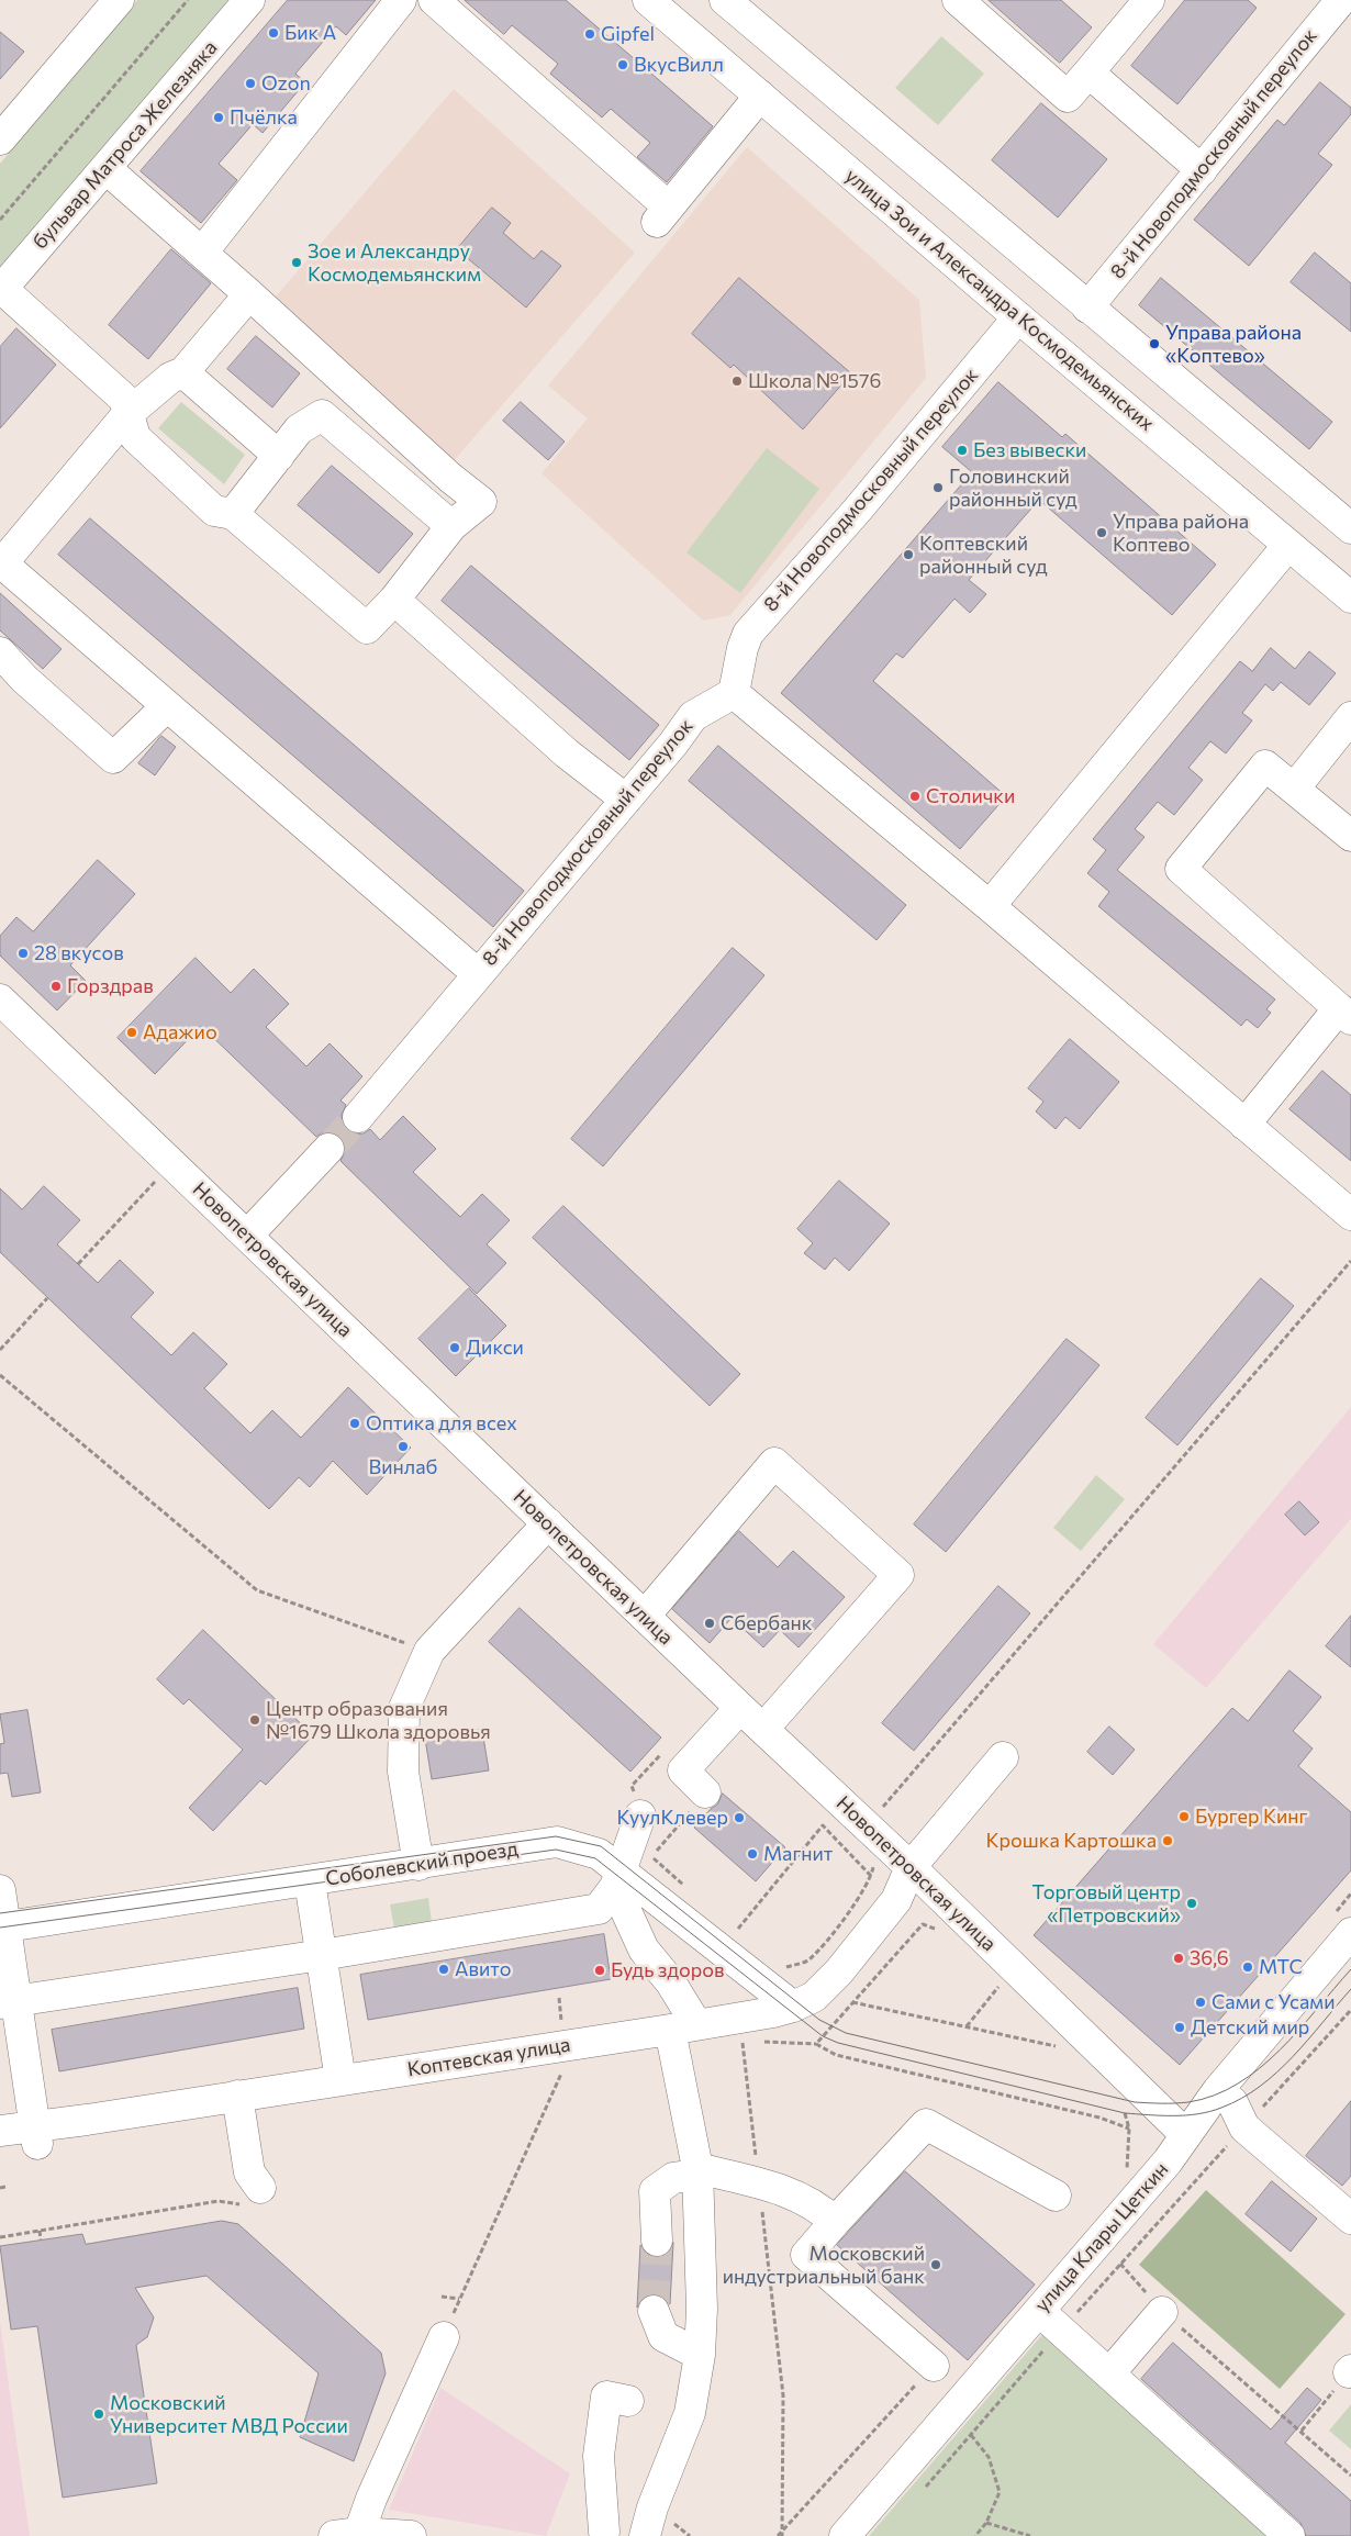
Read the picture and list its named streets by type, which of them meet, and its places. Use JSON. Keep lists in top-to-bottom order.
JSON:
{
  "streets": {
    "street": [
      "бульвар Матроса Железняка",
      "8-й Новоподмосковный переулок",
      "улица Зои и Александра Космодемьянских",
      "Новопетровская улица",
      "Соболевский проезд",
      "Коптевская улица",
      "улица Клары Цеткин"
    ]
  },
  "crossings": [
    ["8-й Новоподмосковный переулок", "улица Зои и Александра Космодемьянских"],
    ["Новопетровская улица", "Коптевская улица"],
    ["Новопетровская улица", "улица Клары Цеткин"],
    ["Соболевский проезд", "Коптевская улица"]
  ],
  "places": [
    "Бик А",
    "Gipfel",
    "ВкусВилл",
    "Ozon",
    "Пчёлка",
    "Зое и Александру Космодемьянским",
    "Управа района «Коптево»",
    "Школа №1576",
    "Без вывески",
    "Головинский районный суд",
    "Управа района Коптево",
    "Коптевский районный суд",
    "Столички",
    "28 вкусов",
    "Горздрав",
    "Адажио",
    "Дикси",
    "Оптика для всех",
    "Винлаб",
    "Сбербанк",
    "Центр образования №1679 Школа здоровья",
    "Бургер Кинг",
    "КуулКлевер",
    "Крошка Картошка",
    "Магнит",
    "Торговый центр «Петровский»",
    "36,6",
    "МТС",
    "Авито",
    "Будь здоров",
    "Сами с Усами",
    "Детский мир",
    "Московский индустриальный банк",
    "Московский Университет МВД России"
  ]
}
